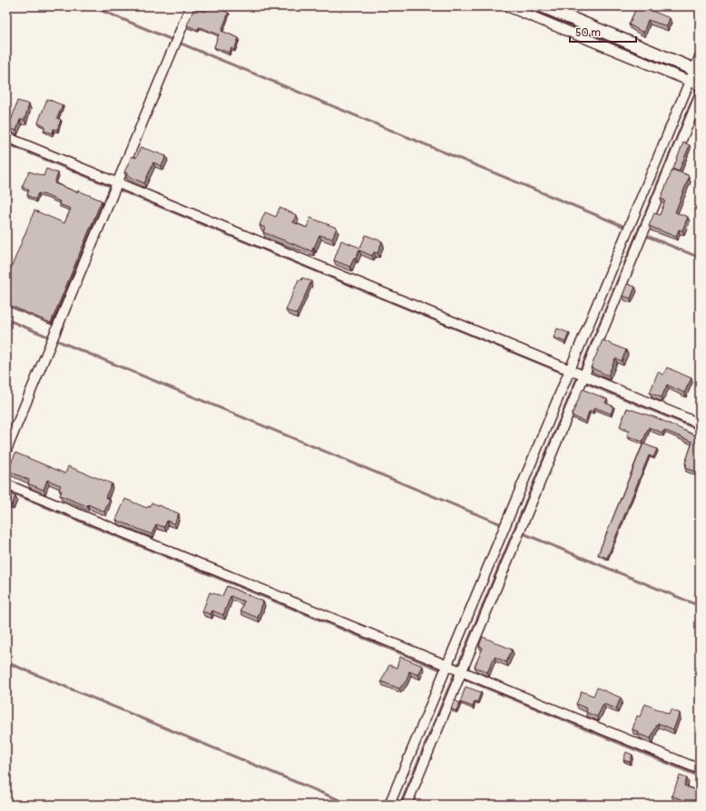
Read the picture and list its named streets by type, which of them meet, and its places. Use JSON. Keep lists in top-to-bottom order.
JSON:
{
  "scale_bar": "50 m"
}
